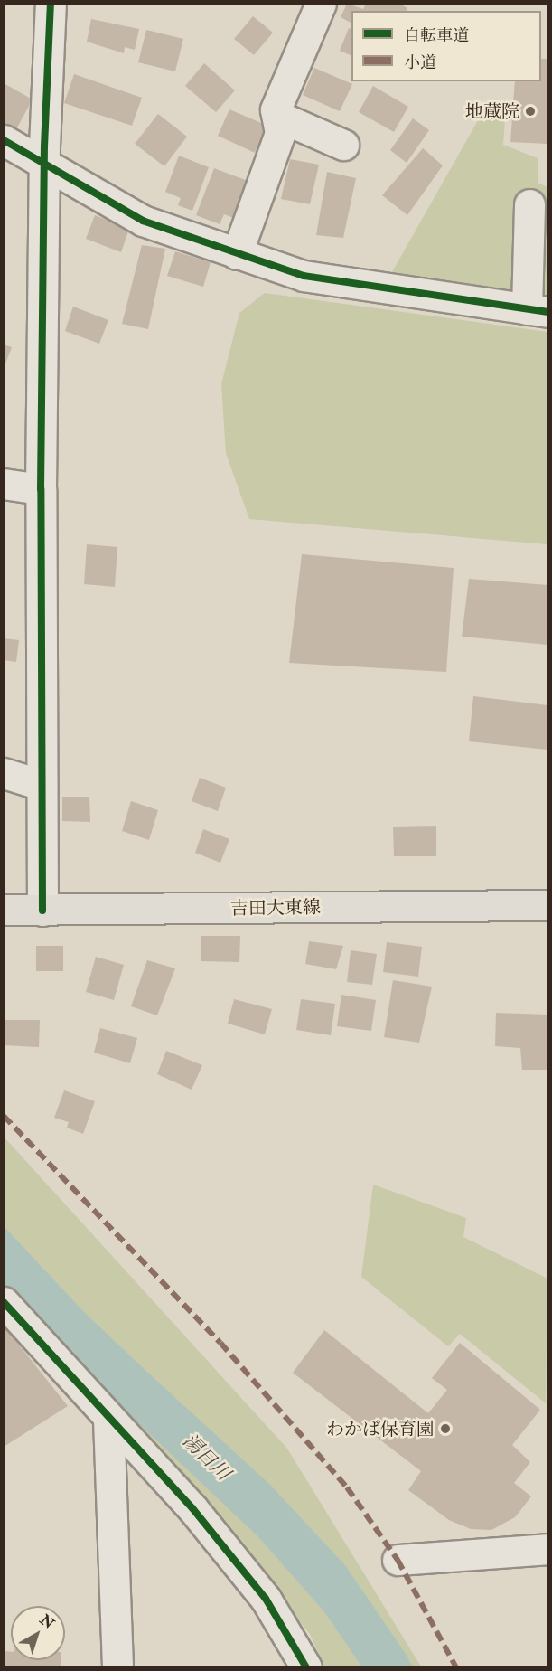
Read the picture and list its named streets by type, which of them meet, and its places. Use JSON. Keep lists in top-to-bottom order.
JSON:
{
  "streets": {
    "main road": ["吉田大東線"]
  },
  "water": ["湯日川"],
  "places": ["地蔵院", "わかば保育園"],
  "legend": ["自転車道", "小道"],
  "north": "top right"
}
